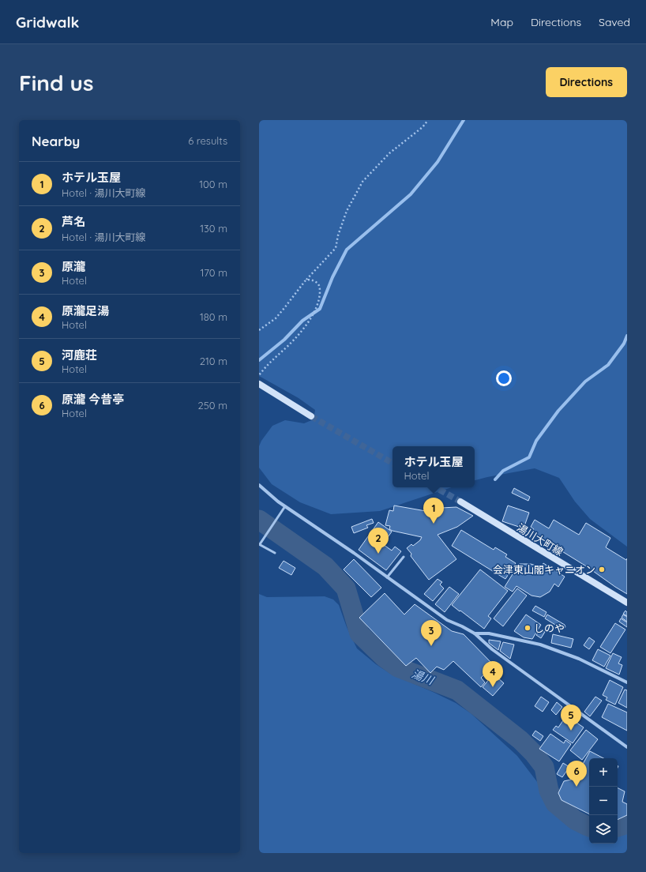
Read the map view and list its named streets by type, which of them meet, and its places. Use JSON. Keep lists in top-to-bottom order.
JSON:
{
  "streets": {
    "main road": ["湯川大町線"]
  },
  "water": ["湯川"],
  "places": ["会津東山閣キャニオン", "しのや"],
  "page": {
    "header": "Gridwalk",
    "nav": ["Map", "Directions", "Saved"],
    "buttons": "Directions",
    "title": "Find us",
    "heading": ["Nearby", "6 results"],
    "list": [
      {
        "mark": "1",
        "name": "ホテル玉屋",
        "note": "Hotel · 湯川大町線",
        "value": "100 m"
      },
      {
        "mark": "2",
        "name": "芦名",
        "note": "Hotel · 湯川大町線",
        "value": "130 m"
      },
      {
        "mark": "3",
        "name": "原瀧",
        "note": "Hotel",
        "value": "170 m"
      },
      {
        "mark": "4",
        "name": "原瀧足湯",
        "note": "Hotel",
        "value": "180 m"
      },
      {
        "mark": "5",
        "name": "河鹿荘",
        "note": "Hotel",
        "value": "210 m"
      },
      {
        "mark": "6",
        "name": "原瀧 今昔亭",
        "note": "Hotel",
        "value": "250 m"
      }
    ],
    "popup": ["ホテル玉屋", "Hotel"],
    "pins": [
      "1",
      "2",
      "3",
      "4",
      "5",
      "6"
    ],
    "map_buttons": ["+", "−"]
  }
}
